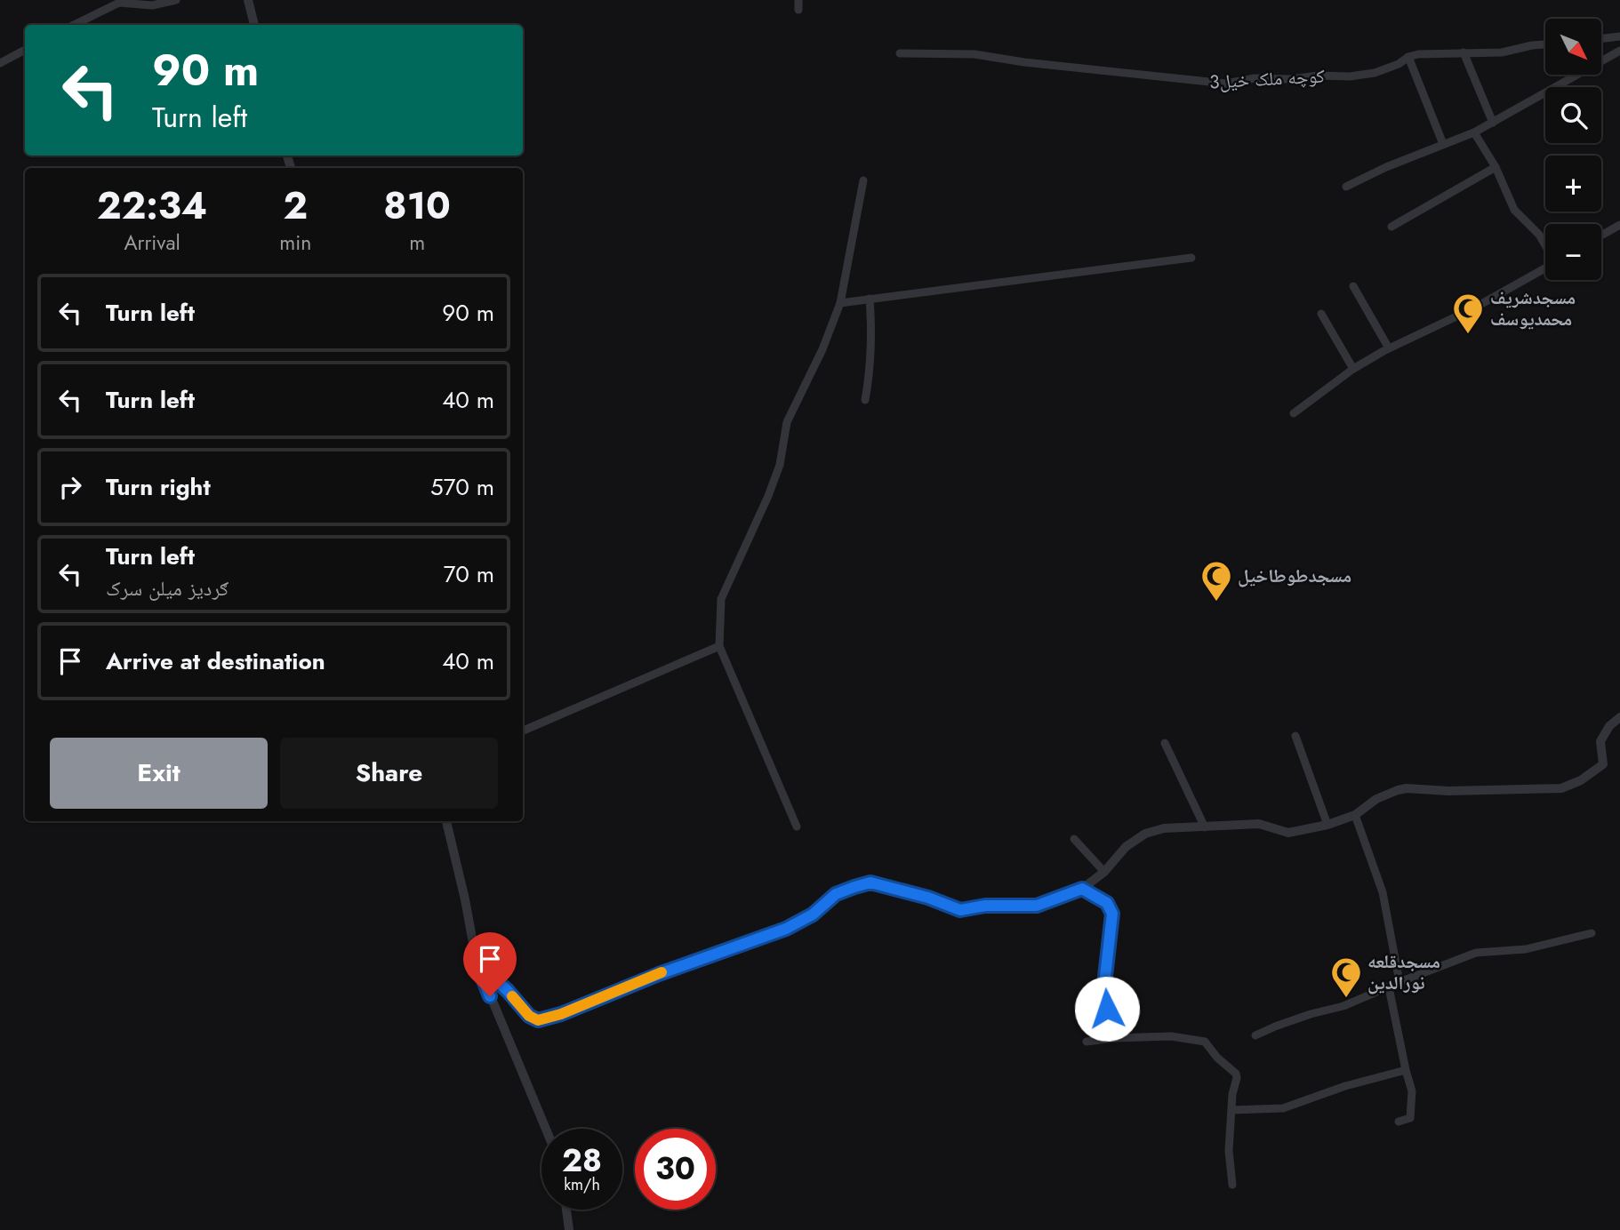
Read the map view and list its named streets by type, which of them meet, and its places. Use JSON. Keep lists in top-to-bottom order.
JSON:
{
  "streets": {
    "street": ["کوچه ملک خیل3"]
  },
  "places": {
    "mosque": ["مسجدشریف محمدیوسف", "مسجدطوطاخیل", "مسجدقلعه نورالدین"]
  },
  "north": "bottom right",
  "page": {
    "map_buttons": ["+", "−"],
    "turn": ["90 m", "Turn left"],
    "eta": [
      "22:34",
      "Arrival",
      "2",
      "min",
      "810",
      "m"
    ],
    "list": [
      {
        "name": "Turn left",
        "value": "90 m"
      },
      {
        "name": "Turn left",
        "value": "40 m"
      },
      {
        "name": "Turn right",
        "value": "570 m"
      },
      {
        "name": "Turn left",
        "note": "ګردیز میلن سرک",
        "value": "70 m"
      },
      {
        "name": "Arrive at destination",
        "value": "40 m"
      }
    ],
    "buttons": ["Exit", "Share"],
    "speed": "28 km/h",
    "limit": "30"
  }
}
